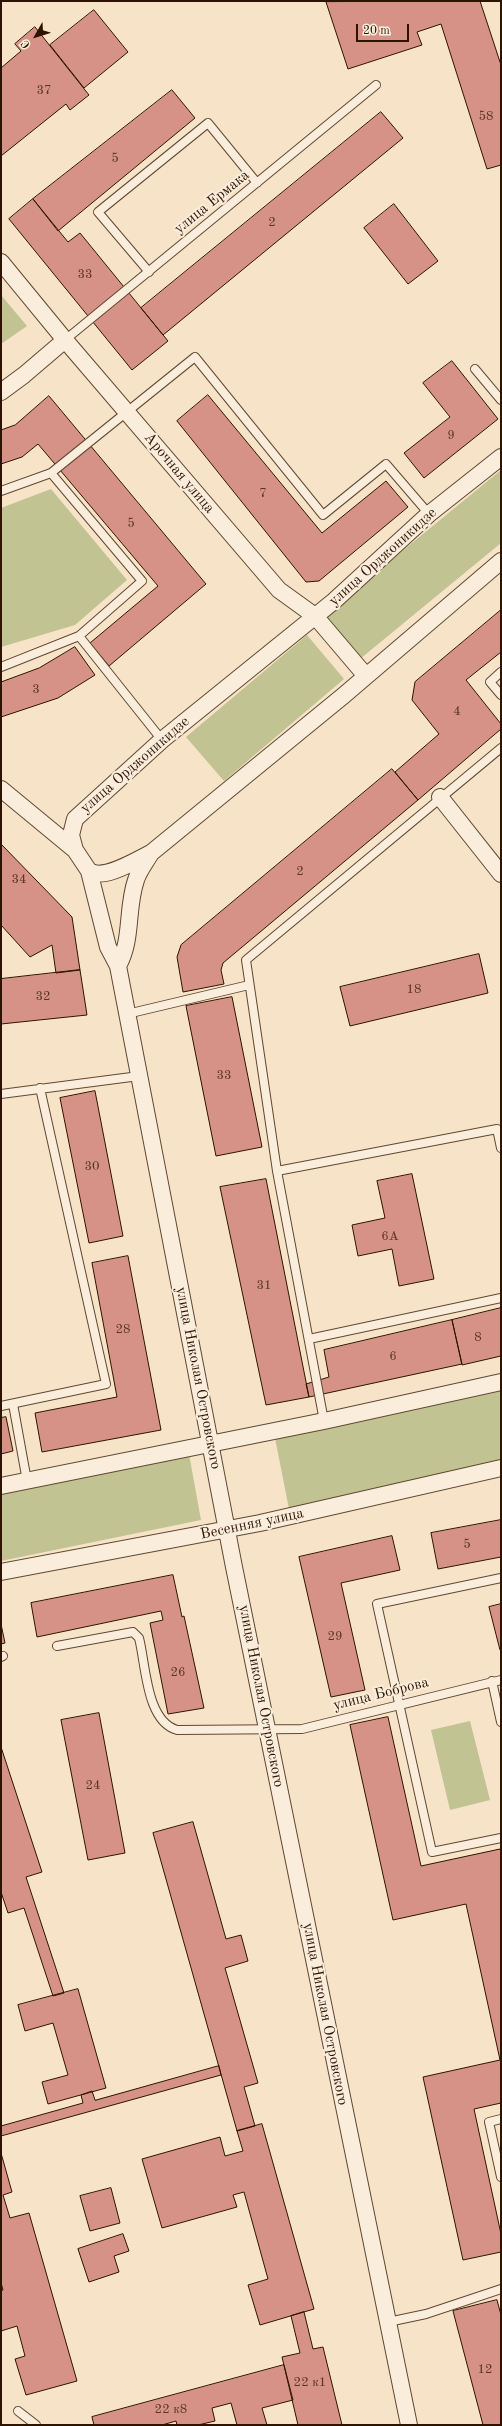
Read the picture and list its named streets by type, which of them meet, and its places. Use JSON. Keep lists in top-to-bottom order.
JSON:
{
  "streets": {
    "street": [
      "Арочная улица",
      "улица Орджоникидзе",
      "улица Николая Островского",
      "Весенняя улица"
    ],
    "lane": ["улица Ермака", "улица Боброва"]
  },
  "crossings": [
    ["улица Ермака", "Арочная улица"],
    ["Арочная улица", "улица Орджоникидзе"],
    ["улица Орджоникидзе", "улица Николая Островского"],
    ["улица Николая Островского", "Весенняя улица"],
    ["улица Николая Островского", "улица Боброва"]
  ],
  "house_numbers": [
    "37",
    "58",
    "5",
    "2",
    "33",
    "9",
    "7",
    "5",
    "3",
    "4",
    "2",
    "34",
    "18",
    "32",
    "33",
    "30",
    "6А",
    "31",
    "28",
    "8",
    "6",
    "5",
    "29",
    "26",
    "24",
    "12",
    "22 к1",
    "22 к8"
  ],
  "scale_bar": "20 m",
  "north": "bottom left"
}
